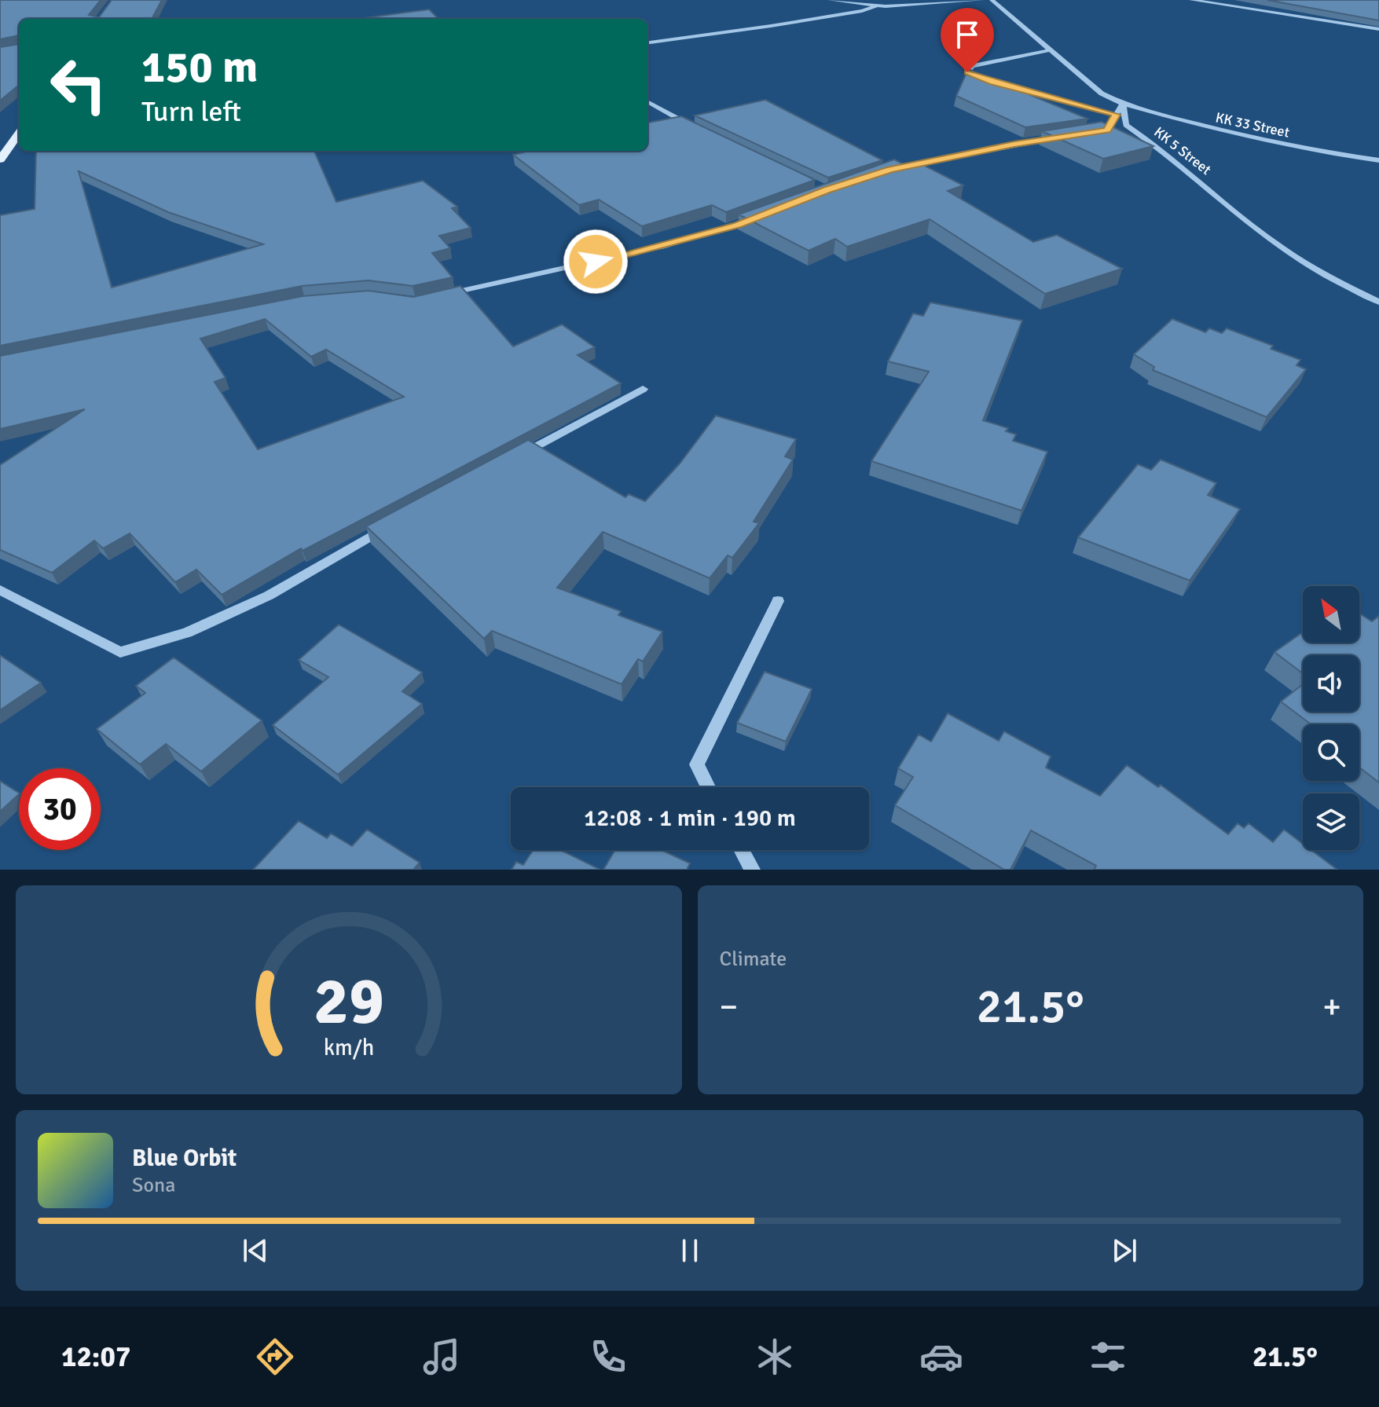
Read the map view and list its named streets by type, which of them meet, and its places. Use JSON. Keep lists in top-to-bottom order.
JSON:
{
  "streets": {
    "street": ["KK 33 Street", "KK 5 Street"]
  },
  "crossings": [
    ["KK 33 Street", "KK 5 Street"]
  ],
  "north": "top left",
  "page": {
    "turn": ["150 m", "Turn left"],
    "limit": "30",
    "trip": "12:08 · 1 min · 190 m",
    "tile": "Climate",
    "heat": ["−", "21.5°", "+"],
    "song": ["Blue Orbit", "Sona"],
    "tabs": ["12:07", "21.5°"],
    "gauge": ["29", "km/h"]
  }
}
